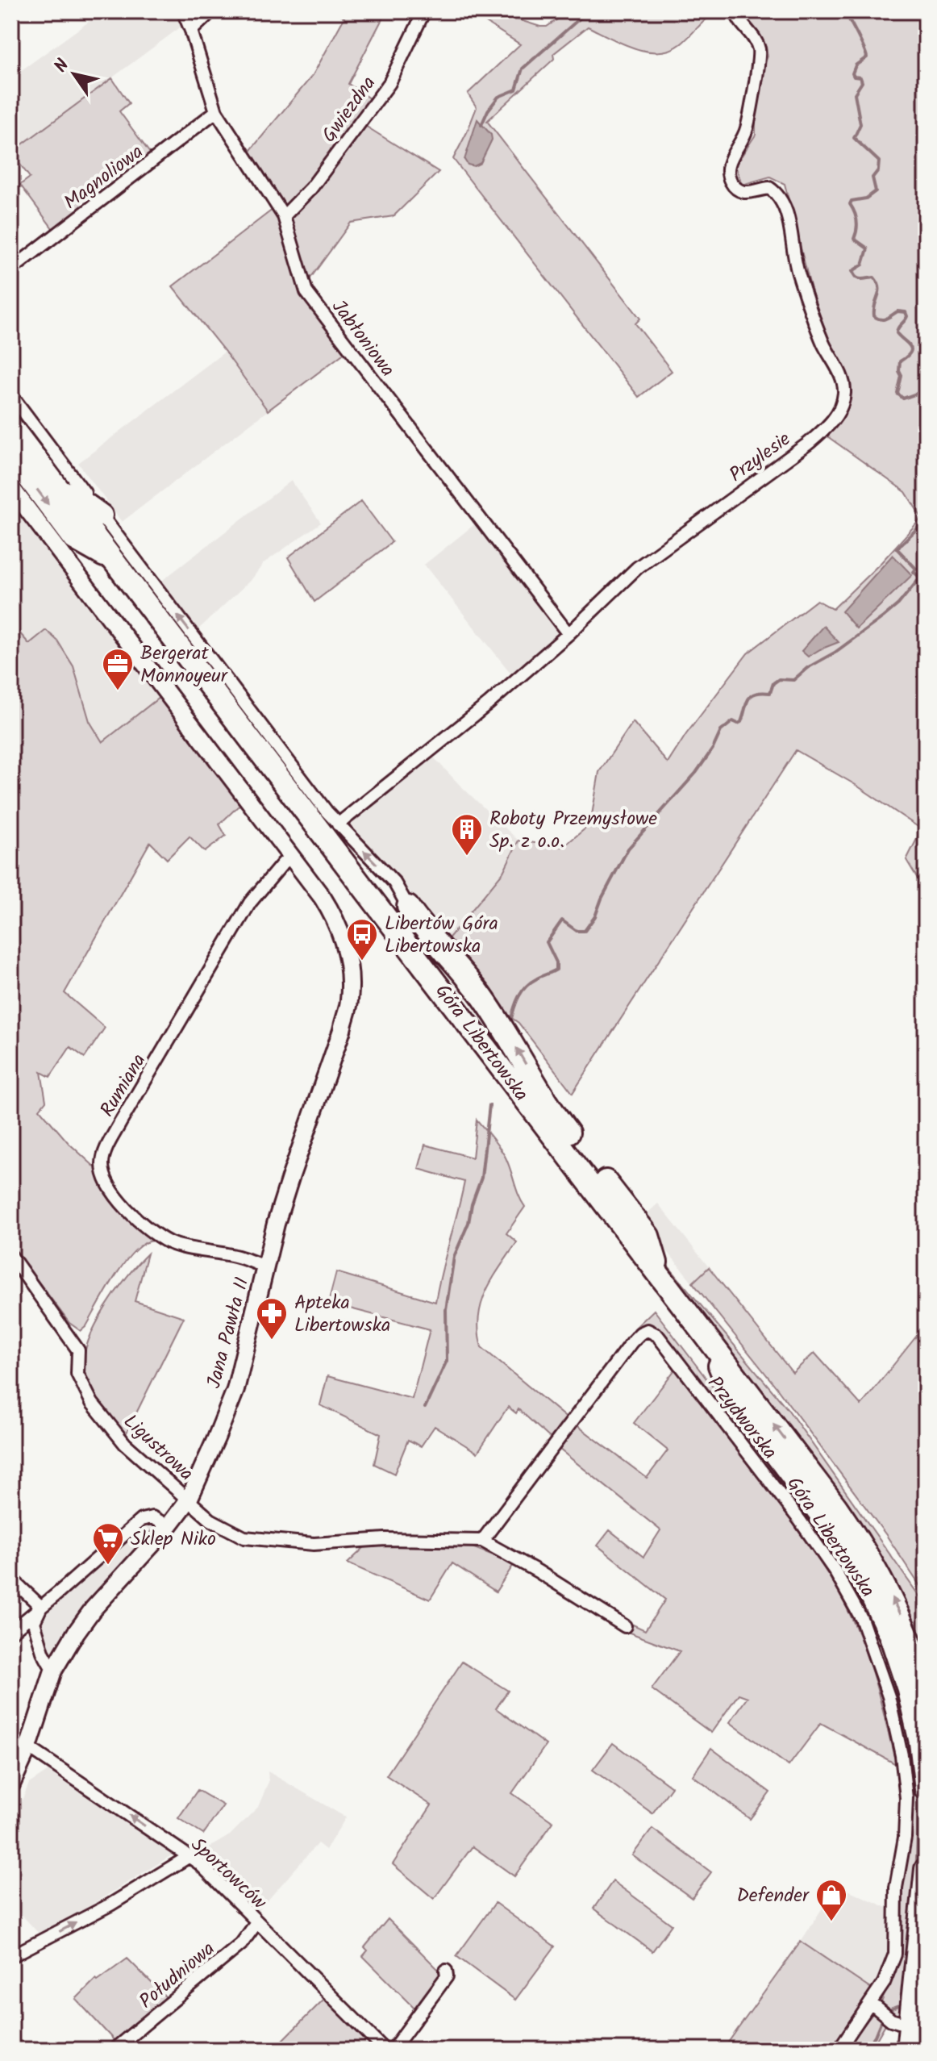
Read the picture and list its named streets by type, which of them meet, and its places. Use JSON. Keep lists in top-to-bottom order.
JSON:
{
  "streets": {
    "highway": ["Góra Libertowska"],
    "street": [
      "Gwiezdna",
      "Magnoliowa",
      "Jabłoniowa",
      "Przylesie",
      "Rumiana",
      "Jana Pawła II",
      "Przydworska",
      "Ligustrowa",
      "Sportowców",
      "Południowa"
    ]
  },
  "crossings": [
    ["Gwiezdna", "Jabłoniowa"],
    ["Magnoliowa", "Jabłoniowa"],
    ["Jabłoniowa", "Przylesie"],
    ["Rumiana", "Jana Pawła II"],
    ["Jana Pawła II", "Ligustrowa"],
    ["Jana Pawła II", "Sportowców"],
    ["Sportowców", "Południowa"]
  ],
  "one_way": ["Sportowców"],
  "places": {
    "office": ["Bergerat Monnoyeur"],
    "building": ["Roboty Przemysłowe Sp. z o.o."],
    "bus stop": ["Libertów Góra Libertowska"],
    "pharmacy": ["Apteka Libertowska"],
    "supermarket": ["Sklep Niko"],
    "shop": ["Defender"]
  },
  "north": "top left"
}
